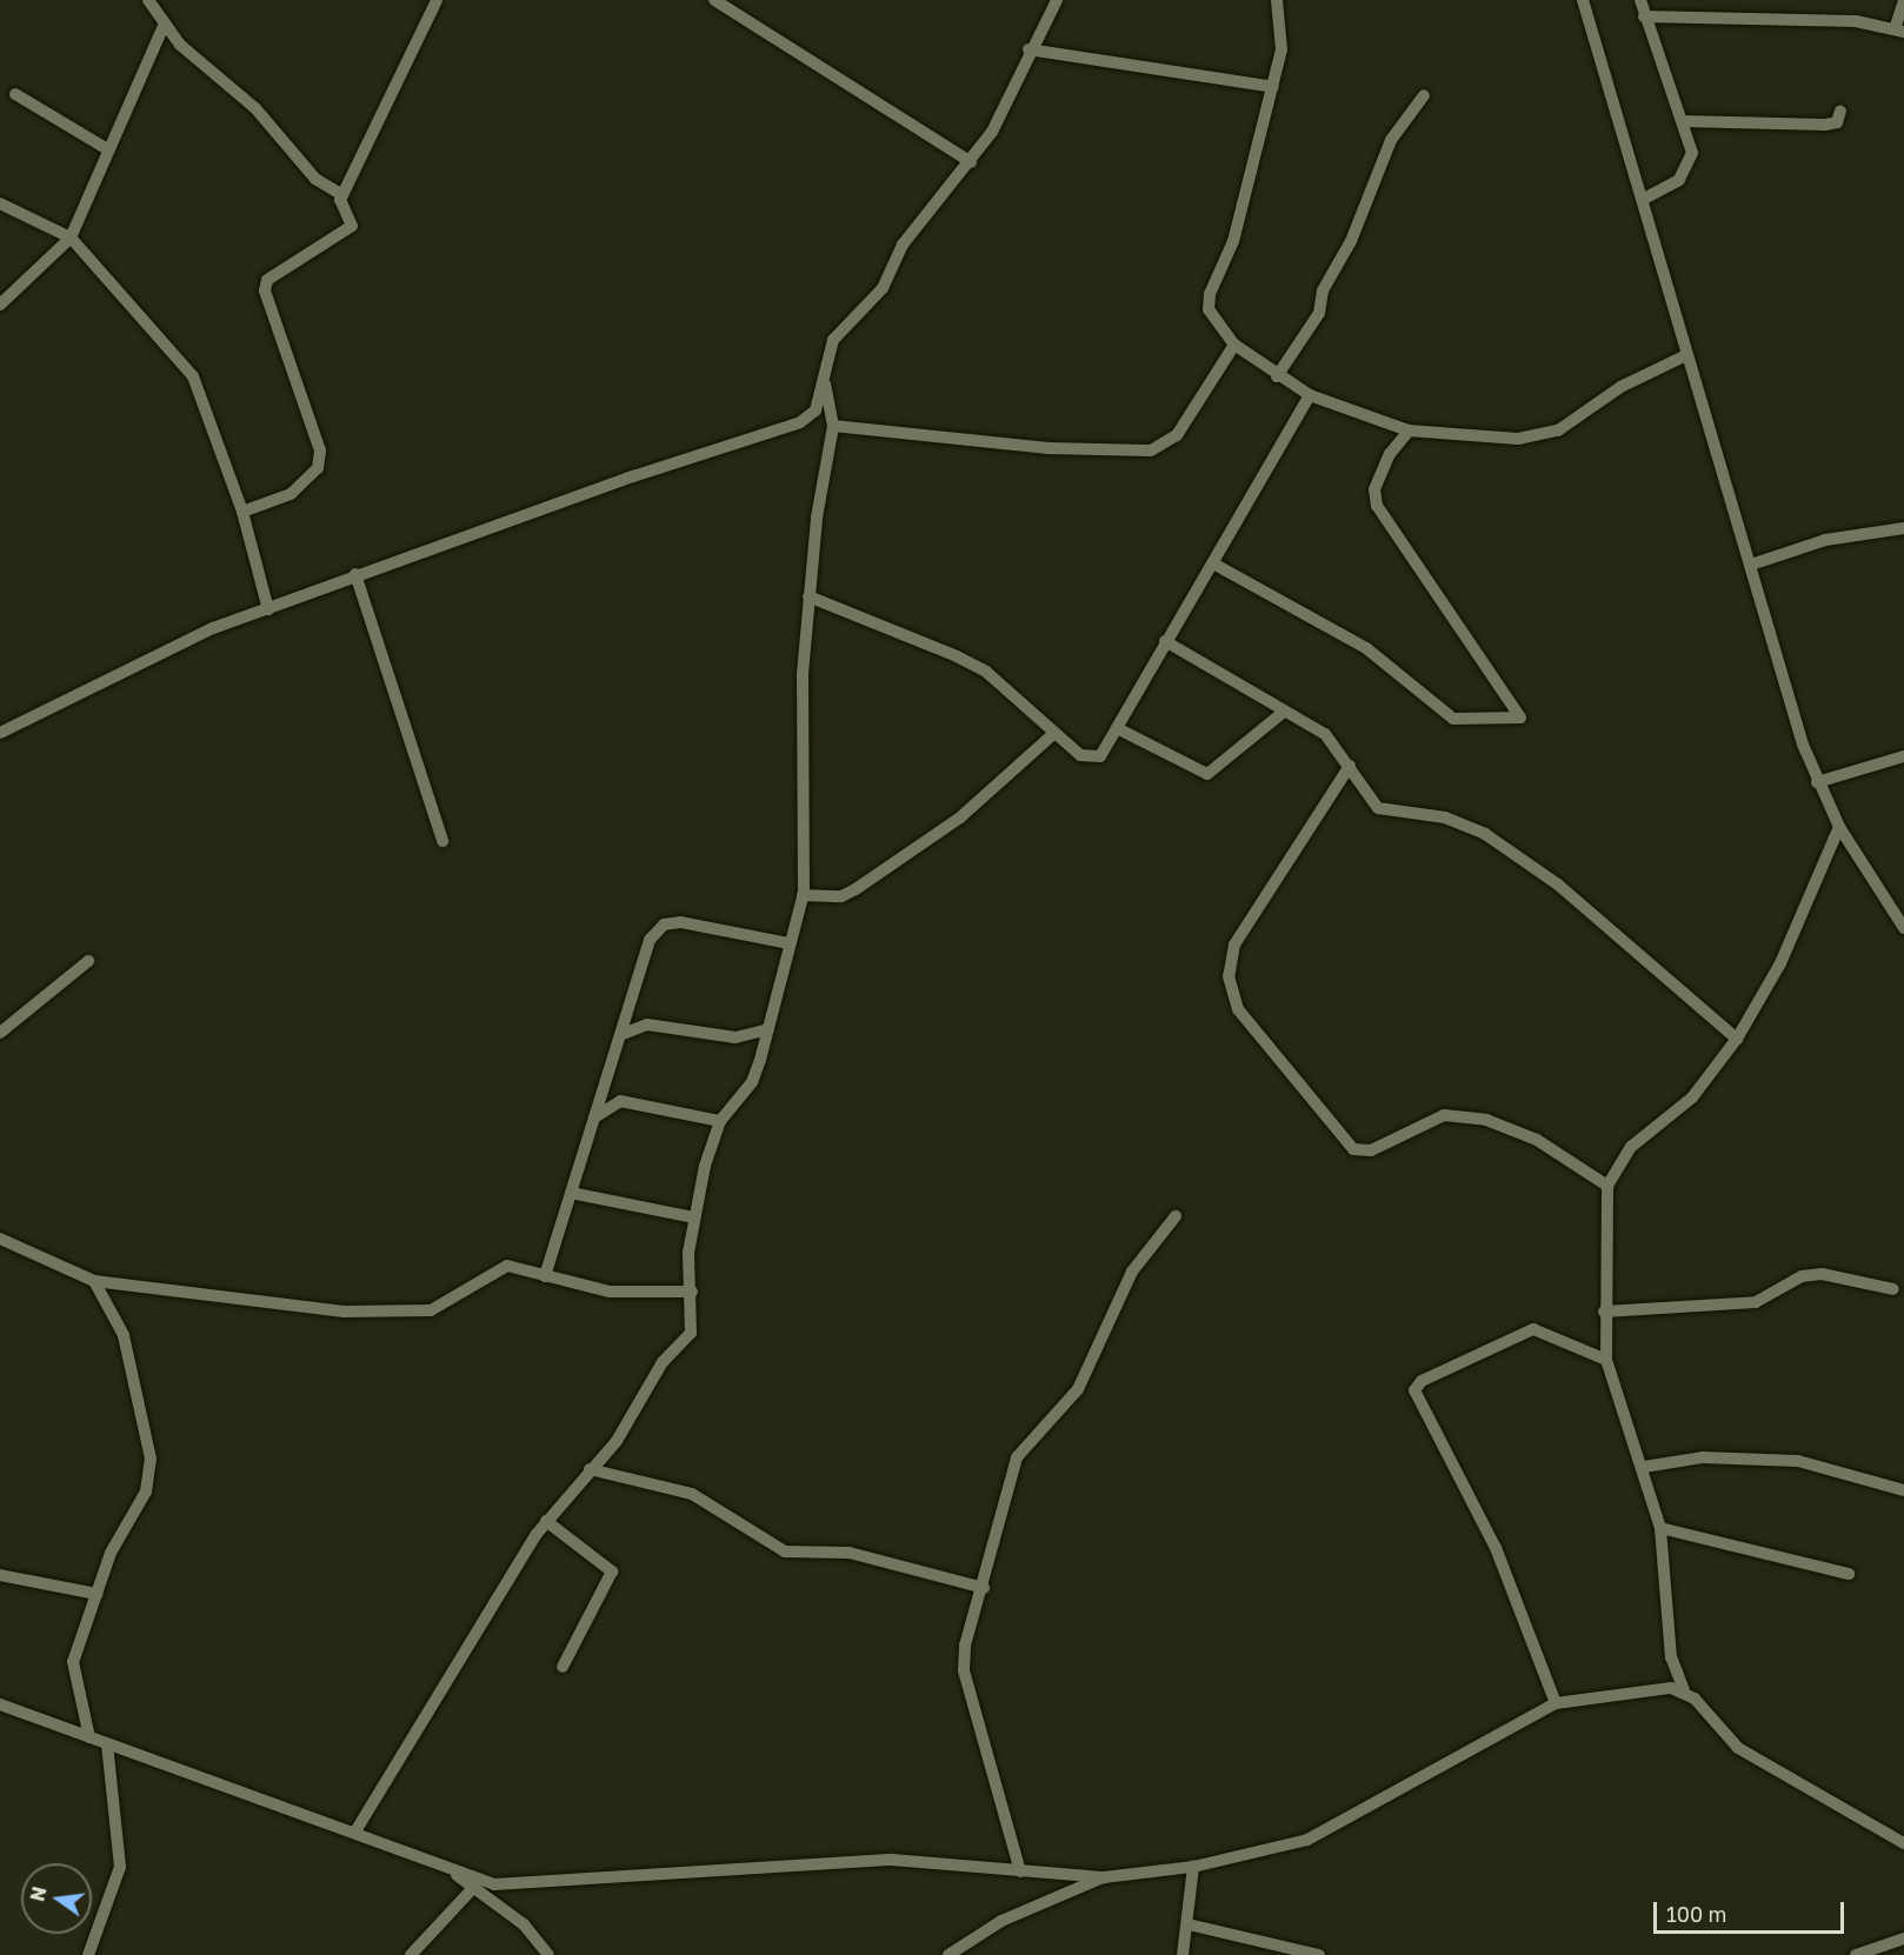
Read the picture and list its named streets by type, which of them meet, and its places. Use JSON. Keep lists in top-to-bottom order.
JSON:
{
  "scale_bar": "100 m",
  "north": "left"
}
